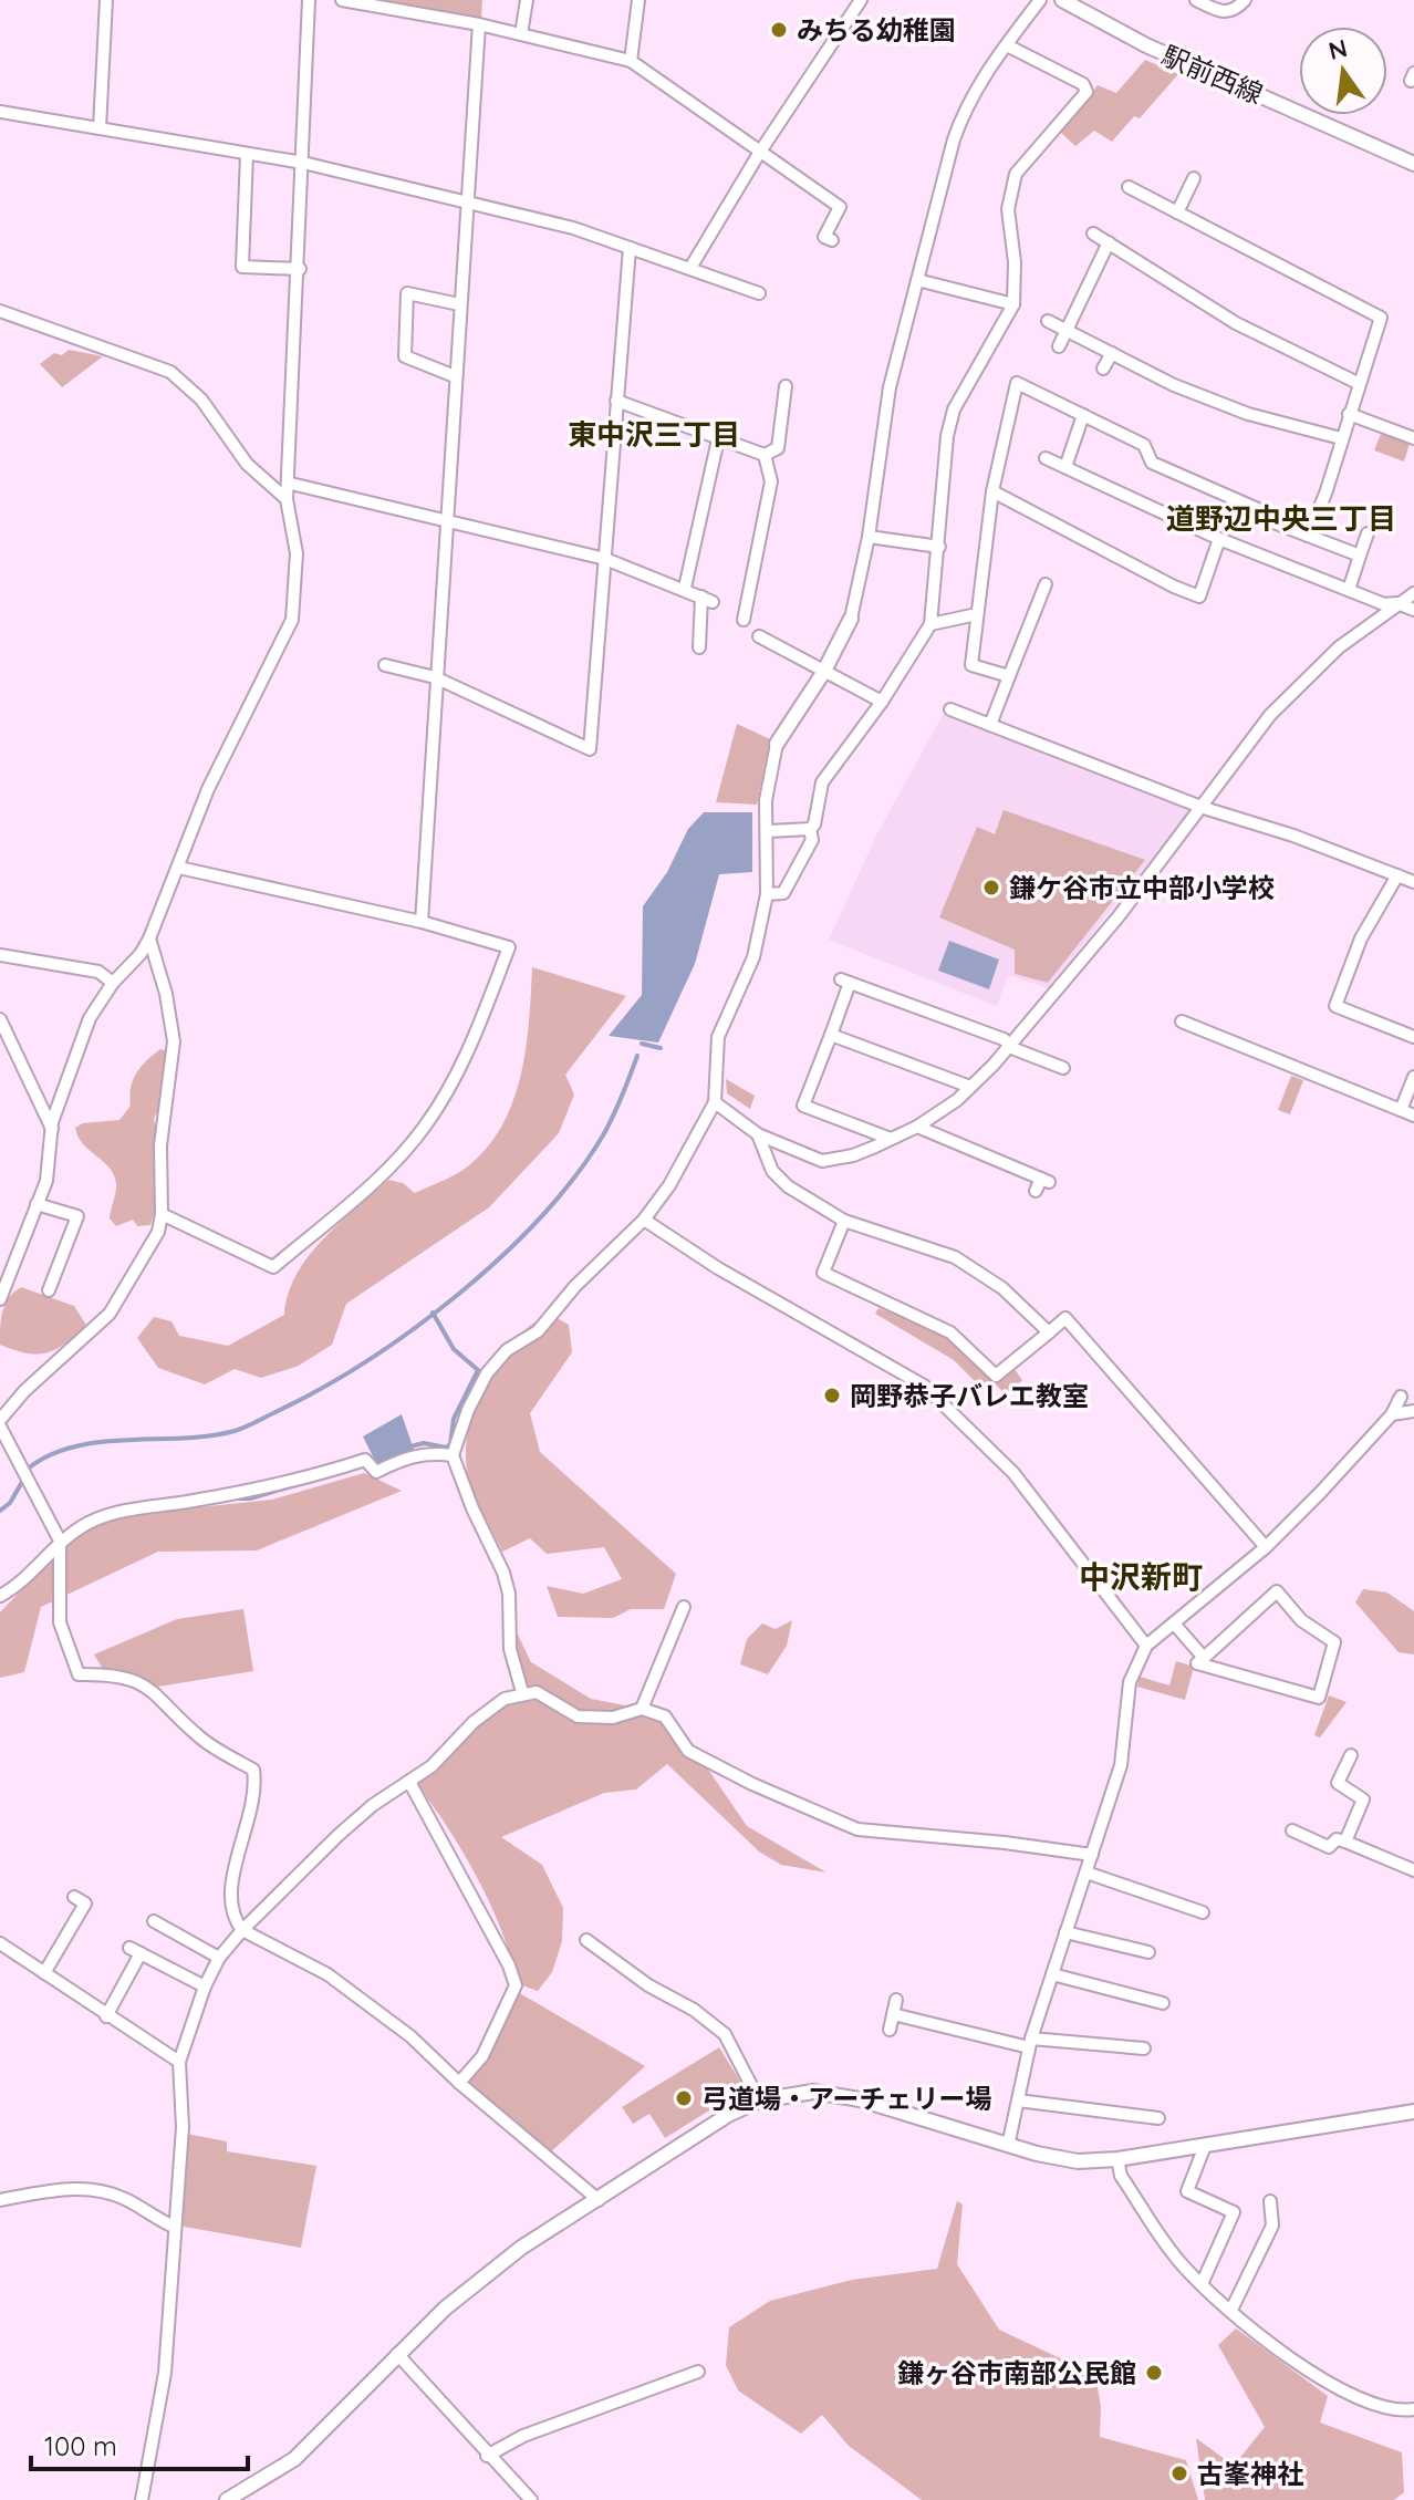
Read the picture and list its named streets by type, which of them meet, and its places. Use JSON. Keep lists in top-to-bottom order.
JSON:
{
  "streets": {
    "street": ["駅前西線"]
  },
  "districts": ["東中沢三丁目", "道野辺中央三丁目", "中沢新町"],
  "places": [
    "みちる幼稚園",
    "鎌ケ谷市立中部小学校",
    "岡野恭子バレエ教室",
    "弓道場・アーチェリー場",
    "鎌ヶ谷市南部公民館",
    "古峯神社"
  ],
  "scale_bar": "100 m",
  "north": "top"
}
